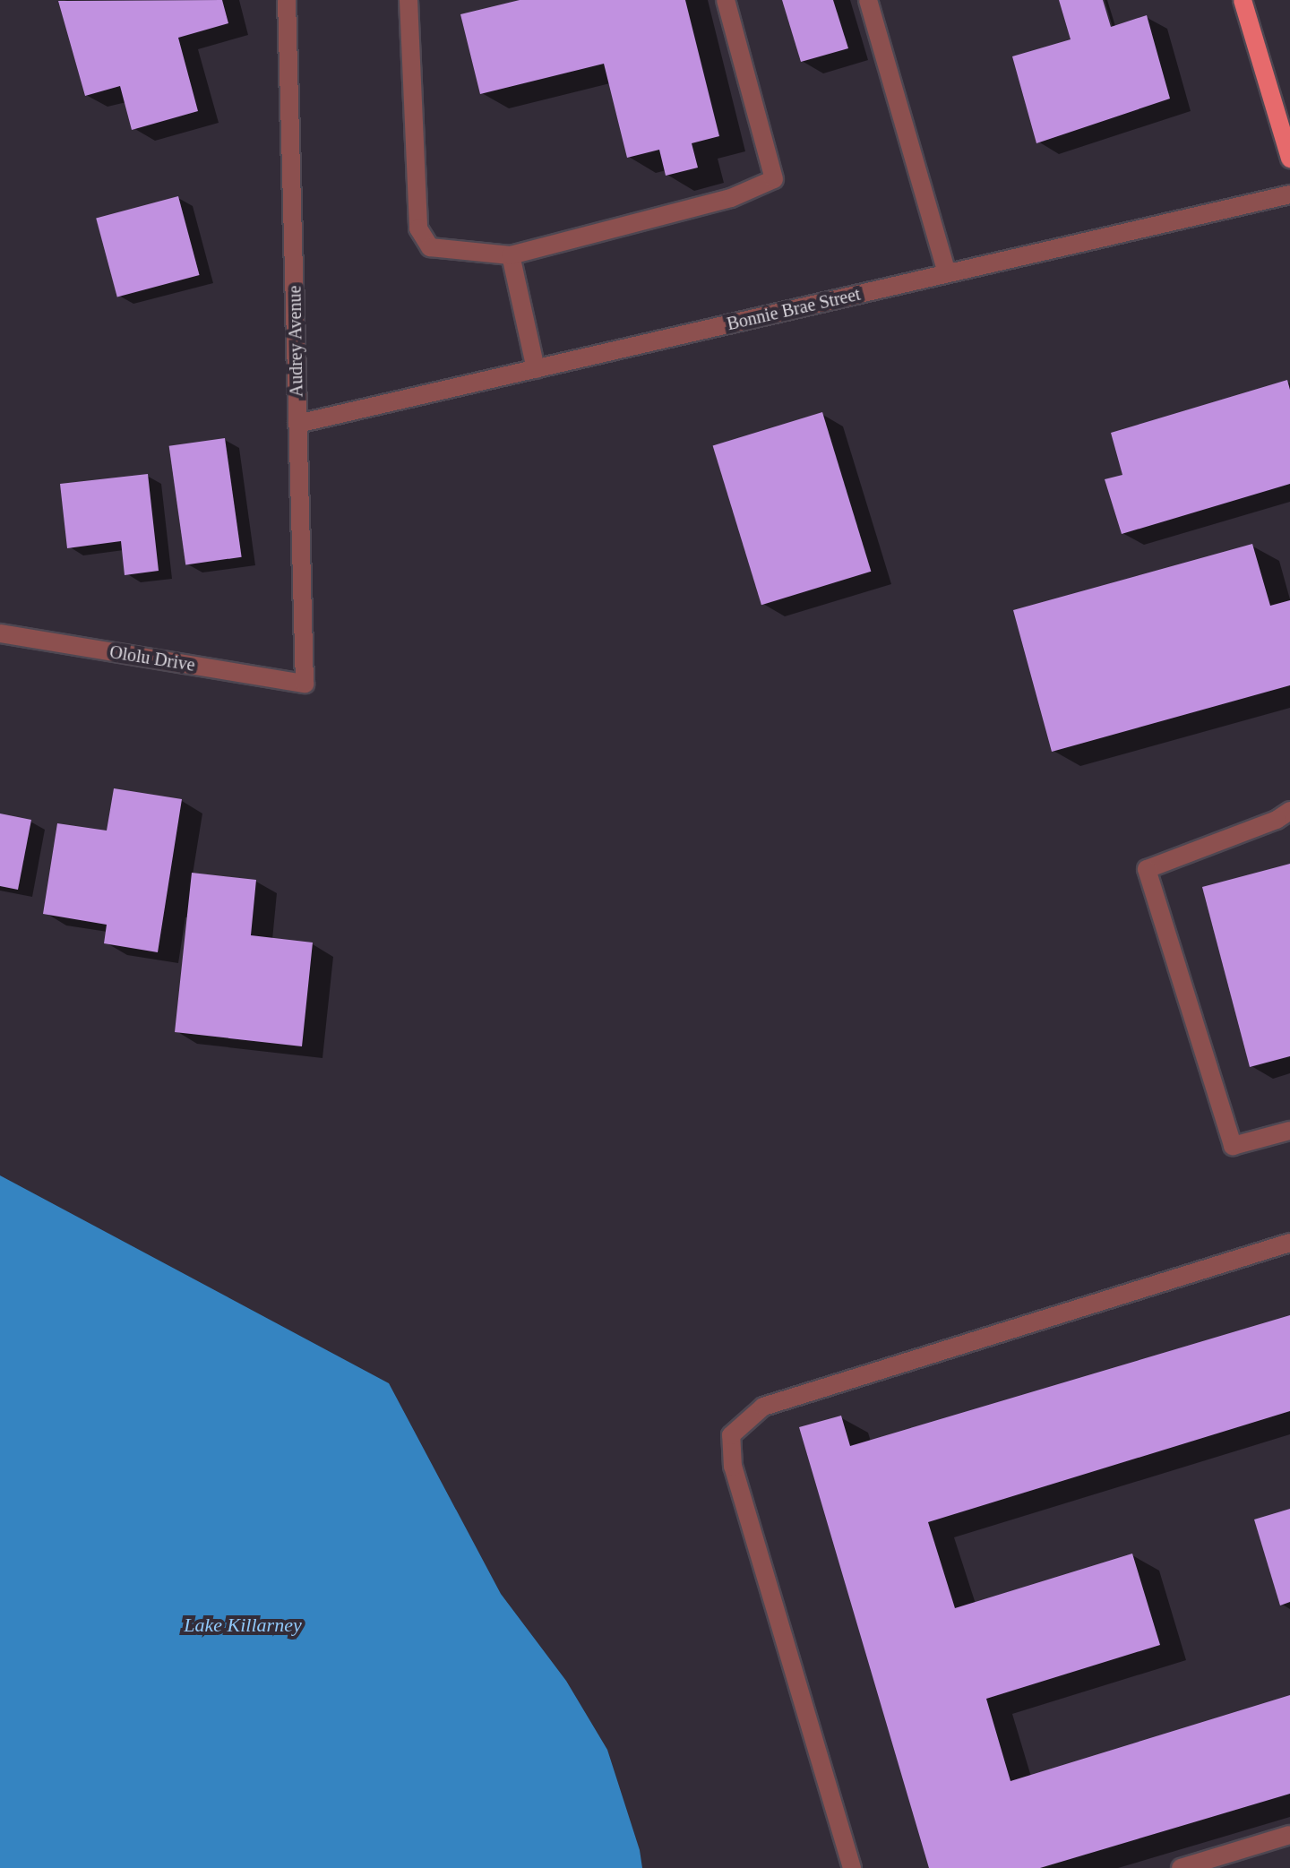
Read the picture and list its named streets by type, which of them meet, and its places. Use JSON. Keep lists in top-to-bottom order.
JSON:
{
  "streets": {
    "street": ["Bonnie Brae Street", "Audrey Avenue", "Ololu Drive"]
  },
  "crossings": [
    ["Bonnie Brae Street", "Audrey Avenue"],
    ["Audrey Avenue", "Ololu Drive"]
  ],
  "water": ["Lake Killarney"]
}
